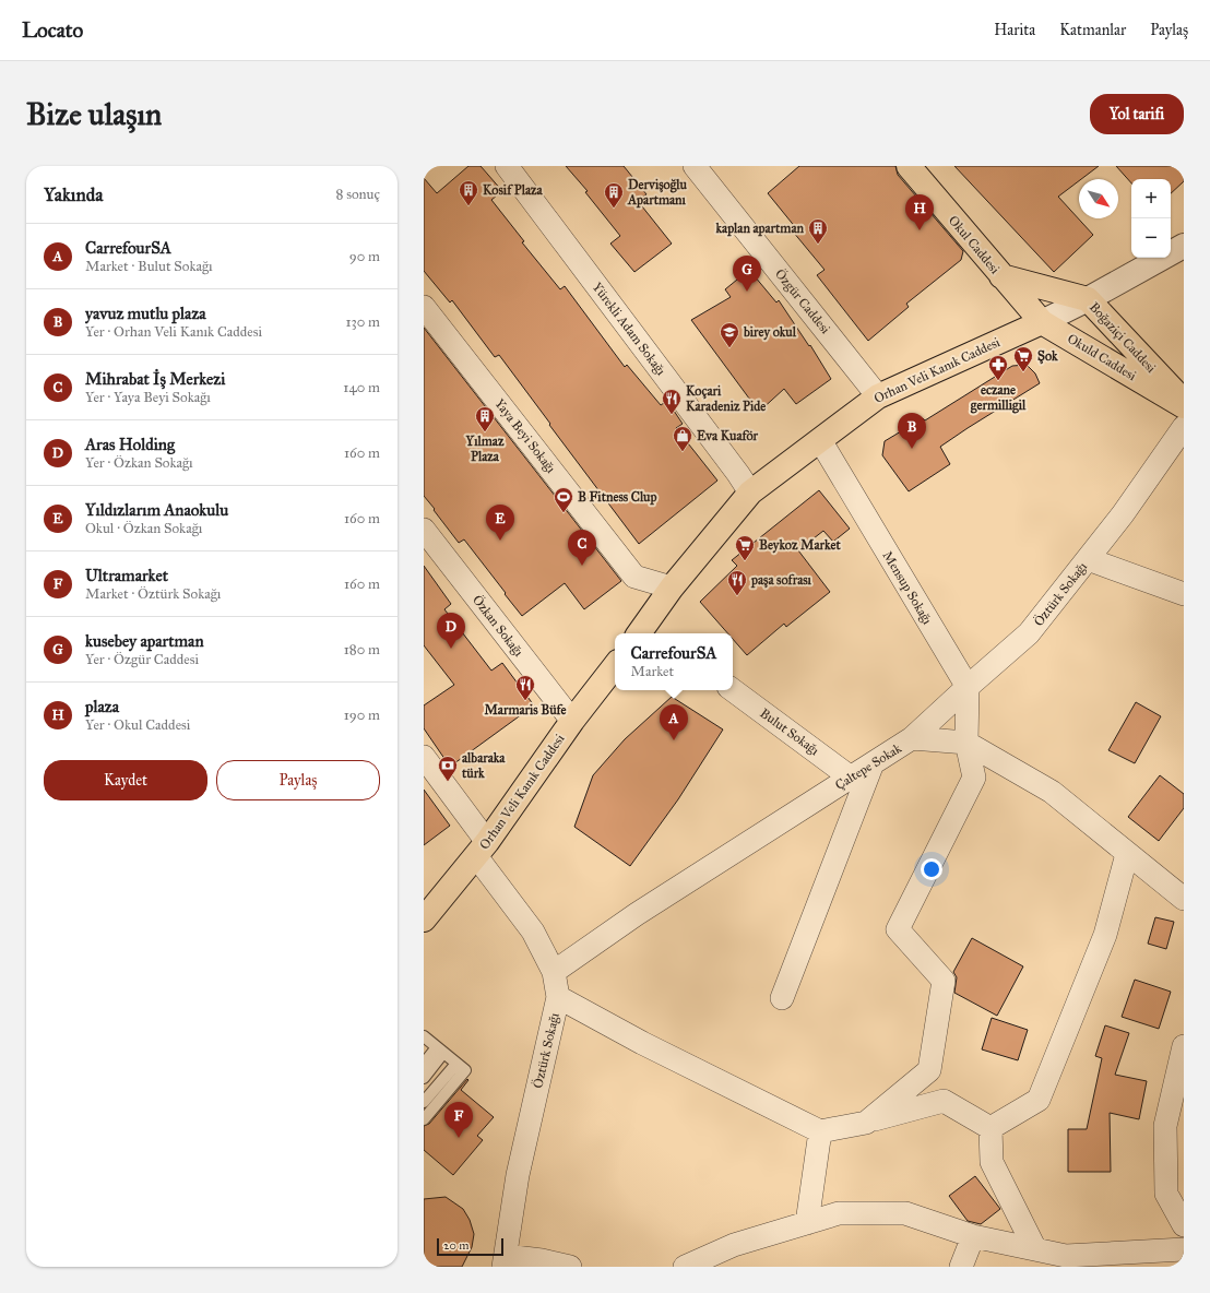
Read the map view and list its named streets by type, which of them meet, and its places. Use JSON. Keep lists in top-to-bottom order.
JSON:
{
  "streets": {
    "main road": [
      "Okul Caddesi",
      "Boğaziçi Caddesi",
      "Okuld Caddesi",
      "Orhan Veli Kanık Caddesi"
    ],
    "street": [
      "Özgür Caddesi",
      "Yürekli Adam Sokağı",
      "Yaya Beyi Sokağı",
      "Mensup Sokağı",
      "Öztürk Sokağı",
      "Özkan Sokağı",
      "Bulut Sokağı",
      "Çaltepe Sokak"
    ]
  },
  "crossings": [
    ["Okul Caddesi", "Boğaziçi Caddesi"],
    ["Okul Caddesi", "Okuld Caddesi"],
    ["Okul Caddesi", "Orhan Veli Kanık Caddesi"],
    ["Özgür Caddesi", "Orhan Veli Kanık Caddesi"],
    ["Yürekli Adam Sokağı", "Orhan Veli Kanık Caddesi"],
    ["Boğaziçi Caddesi", "Orhan Veli Kanık Caddesi"],
    ["Okuld Caddesi", "Orhan Veli Kanık Caddesi"],
    ["Orhan Veli Kanık Caddesi", "Yaya Beyi Sokağı"],
    ["Orhan Veli Kanık Caddesi", "Mensup Sokağı"],
    ["Orhan Veli Kanık Caddesi", "Öztürk Sokağı"],
    ["Orhan Veli Kanık Caddesi", "Özkan Sokağı"],
    ["Mensup Sokağı", "Öztürk Sokağı"],
    ["Öztürk Sokağı", "Çaltepe Sokak"],
    ["Bulut Sokağı", "Çaltepe Sokak"]
  ],
  "places": {
    "building": [
      "Kosif Plaza",
      "Dervişoğlu Apartmanı",
      "kaplan apartman",
      "Yılmaz Plaza"
    ],
    "school or university": ["birey okul"],
    "supermarket": ["Şok", "Beykoz Market"],
    "pharmacy": ["eczane germilligil"],
    "restaurant": ["Koçari Karadeniz Pide", "paşa sofrası", "Marmaris Büfe"],
    "shop": ["Eva Kuaför"],
    "sports": ["B Fitness Clup"],
    "bank": ["albaraka türk"]
  },
  "scale_bar": "20 m",
  "north": "bottom right",
  "page": {
    "header": "Locato",
    "nav": ["Harita", "Katmanlar", "Paylaş"],
    "buttons": [
      "Yol tarifi",
      ["Kaydet", "Paylaş"]
    ],
    "title": "Bize ulaşın",
    "heading": ["Yakında", "8 sonuç"],
    "map_buttons": ["+", "−"],
    "pins": [
      "H",
      "G",
      "B",
      "E",
      "C",
      "D",
      "A",
      "F"
    ],
    "list": [
      {
        "mark": "A",
        "name": "CarrefourSA",
        "note": "Market · Bulut Sokağı",
        "value": "90 m"
      },
      {
        "mark": "B",
        "name": "yavuz mutlu plaza",
        "note": "Yer · Orhan Veli Kanık Caddesi",
        "value": "130 m"
      },
      {
        "mark": "C",
        "name": "Mihrabat İş Merkezi",
        "note": "Yer · Yaya Beyi Sokağı",
        "value": "140 m"
      },
      {
        "mark": "D",
        "name": "Aras Holding",
        "note": "Yer · Özkan Sokağı",
        "value": "160 m"
      },
      {
        "mark": "E",
        "name": "Yıldızlarım Anaokulu",
        "note": "Okul · Özkan Sokağı",
        "value": "160 m"
      },
      {
        "mark": "F",
        "name": "Ultramarket",
        "note": "Market · Öztürk Sokağı",
        "value": "160 m"
      },
      {
        "mark": "G",
        "name": "kusebey apartman",
        "note": "Yer · Özgür Caddesi",
        "value": "180 m"
      },
      {
        "mark": "H",
        "name": "plaza",
        "note": "Yer · Okul Caddesi",
        "value": "190 m"
      }
    ],
    "popup": ["CarrefourSA", "Market"],
    "scale": "20 m"
  }
}
